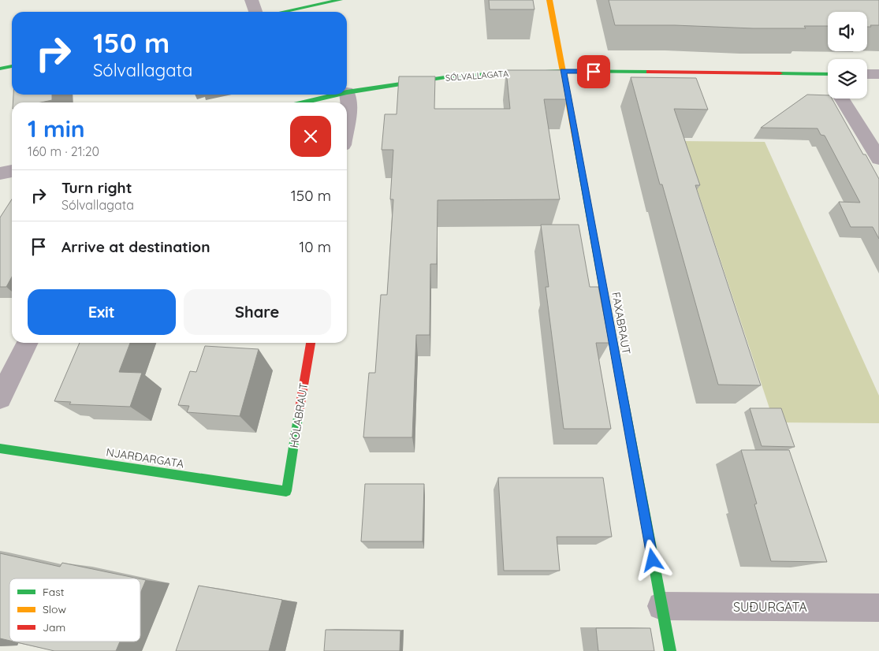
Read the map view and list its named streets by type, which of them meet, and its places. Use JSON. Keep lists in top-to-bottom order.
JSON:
{
  "streets": {
    "street": [
      "SÓLVALLAGATA",
      "FAXABRAUT",
      "HÓLABRAUT",
      "NJARÐARGATA",
      "SUÐURGATA"
    ]
  },
  "crossings": [
    ["SÓLVALLAGATA", "FAXABRAUT"],
    ["FAXABRAUT", "SUÐURGATA"],
    ["HÓLABRAUT", "NJARÐARGATA"]
  ],
  "legend": ["Fast", "Slow", "Jam"],
  "page": {
    "turn": ["150 m", "Sólvallagata"],
    "heading": ["1 min", "160 m · 21:20"],
    "list": [
      {
        "name": "Turn right",
        "note": "Sólvallagata",
        "value": "150 m"
      },
      {
        "name": "Arrive at destination",
        "value": "10 m"
      }
    ],
    "buttons": ["Exit", "Share"]
  }
}
